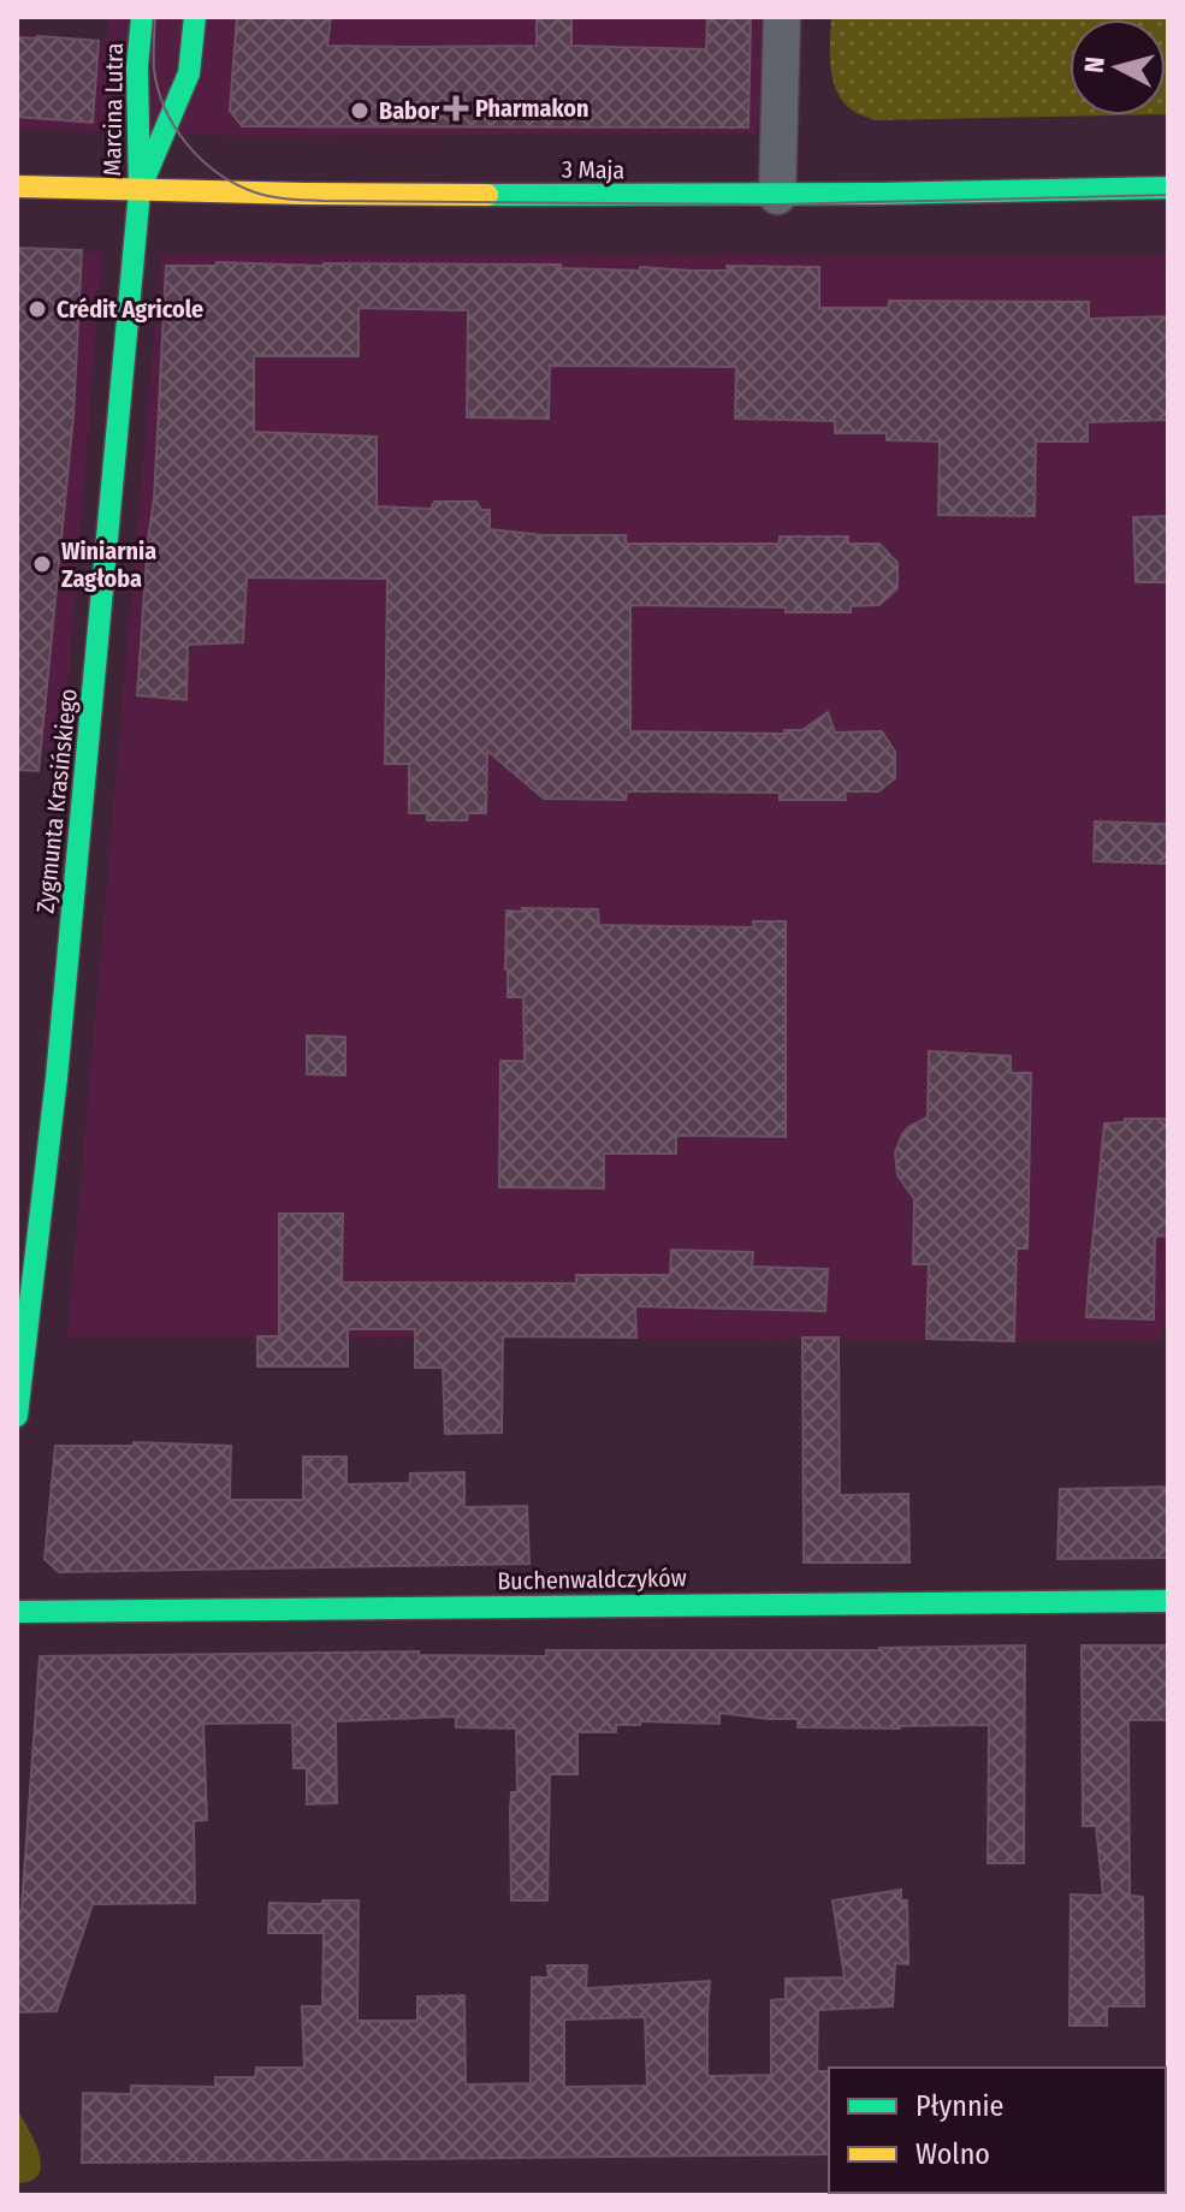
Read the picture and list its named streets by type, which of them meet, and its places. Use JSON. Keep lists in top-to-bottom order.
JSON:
{
  "streets": {
    "street": [
      "Marcina Lutra",
      "3 Maja",
      "Zygmunta Krasińskiego",
      "Buchenwaldczyków"
    ]
  },
  "crossings": [
    ["Marcina Lutra", "3 Maja"],
    ["Marcina Lutra", "Zygmunta Krasińskiego"],
    ["3 Maja", "Zygmunta Krasińskiego"]
  ],
  "places": {
    "health": ["Pharmakon"],
    "other": ["Babor", "Crédit Agricole", "Winiarnia Zagłoba"]
  },
  "legend": ["Płynnie", "Wolno"],
  "north": "left"
}
